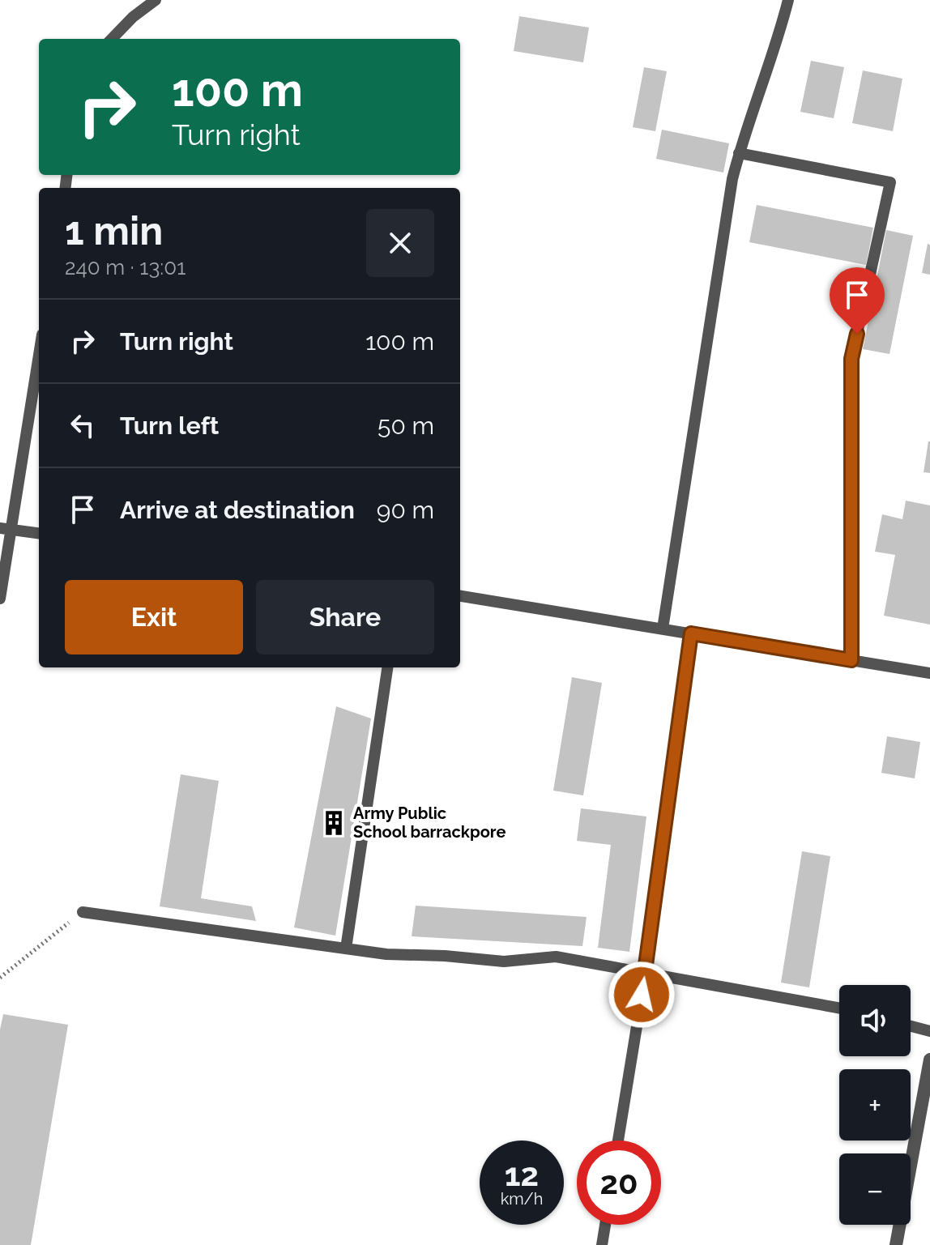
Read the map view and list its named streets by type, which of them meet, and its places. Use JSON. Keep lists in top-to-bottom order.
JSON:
{
  "places": {
    "building": ["Army Public School barrackpore"]
  },
  "page": {
    "turn": ["100 m", "Turn right"],
    "heading": ["1 min", "240 m · 13:01"],
    "list": [
      {
        "name": "Turn right",
        "value": "100 m"
      },
      {
        "name": "Turn left",
        "value": "50 m"
      },
      {
        "name": "Arrive at destination",
        "value": "90 m"
      }
    ],
    "buttons": ["Exit", "Share"],
    "map_buttons": ["+", "−"],
    "speed": "12 km/h",
    "limit": "20"
  }
}
